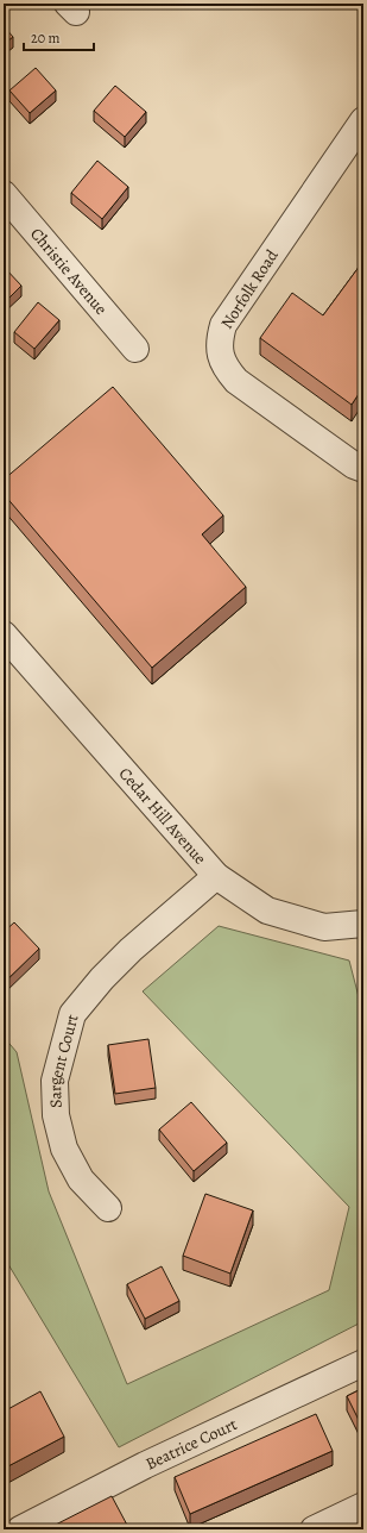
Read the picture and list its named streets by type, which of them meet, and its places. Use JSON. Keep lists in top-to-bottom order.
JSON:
{
  "streets": {
    "street": [
      "Christie Avenue",
      "Norfolk Road",
      "Cedar Hill Avenue",
      "Sargent Court",
      "Beatrice Court"
    ]
  },
  "crossings": [
    ["Cedar Hill Avenue", "Sargent Court"]
  ],
  "scale_bar": "20 m"
}
